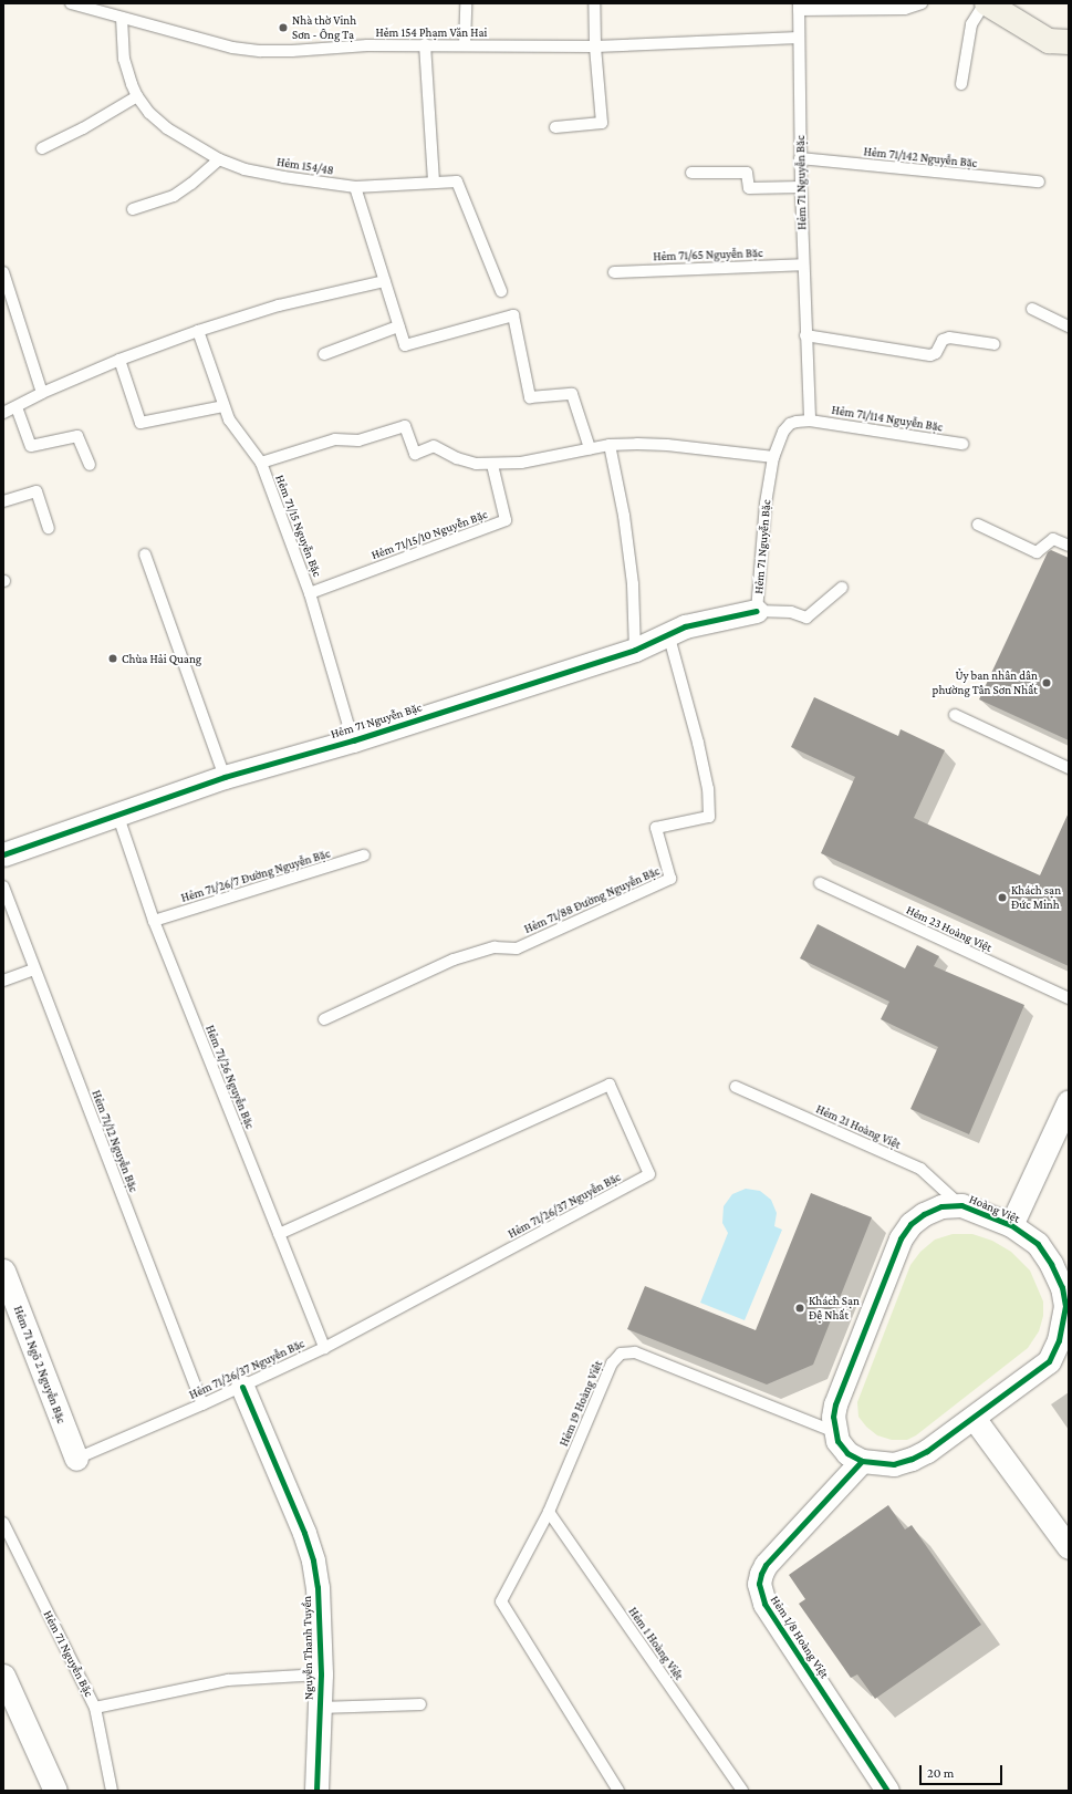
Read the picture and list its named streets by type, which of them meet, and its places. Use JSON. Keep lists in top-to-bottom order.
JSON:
{
  "streets": {
    "street": [
      "Hẻm 71 Nguyễn Bặc",
      "Hoàng Việt",
      "Hẻm 71 Ngõ 2 Nguyễn Bặc",
      "Hẻm 1/8 Hoàng Việt",
      "Nguyễn Thanh Tuyền"
    ],
    "lane": [
      "Hẻm 154 Phạm Văn Hai",
      "Hẻm 71/142 Nguyễn Bặc",
      "Hẻm 154/48",
      "Hẻm 71/65 Nguyễn Bặc",
      "Hẻm 71/114 Nguyễn Bặc",
      "Hẻm 71/15 Nguyễn Bặc",
      "Hẻm 71/15/10 Nguyễn Bặc",
      "Hẻm 71/26/7 Đường Nguyễn Bặc",
      "Hẻm 71/88 Đường Nguyễn Bặc",
      "Hẻm 23 Hoàng Việt",
      "Hẻm 71/26 Nguyễn Bặc",
      "Hẻm 21 Hoàng Việt",
      "Hẻm 71/12 Nguyễn Bặc",
      "Hẻm 71/26/37 Nguyễn Bặc",
      "Hẻm 19 Hoàng Việt",
      "Hẻm 1 Hoàng Việt"
    ]
  },
  "crossings": [
    ["Hẻm 154 Phạm Văn Hai", "Hẻm 154/48"],
    ["Hẻm 154 Phạm Văn Hai", "Hẻm 71 Nguyễn Bặc"],
    ["Hẻm 71/142 Nguyễn Bặc", "Hẻm 71 Nguyễn Bặc"],
    ["Hẻm 71 Nguyễn Bặc", "Hẻm 71/65 Nguyễn Bặc"],
    ["Hẻm 71 Nguyễn Bặc", "Hẻm 71/114 Nguyễn Bặc"],
    ["Hẻm 71 Nguyễn Bặc", "Hẻm 71/15 Nguyễn Bặc"],
    ["Hẻm 71 Nguyễn Bặc", "Hẻm 71/88 Đường Nguyễn Bặc"],
    ["Hẻm 71 Nguyễn Bặc", "Hẻm 71/26 Nguyễn Bặc"],
    ["Hẻm 71/15 Nguyễn Bặc", "Hẻm 71/15/10 Nguyễn Bặc"],
    ["Hẻm 71/26/7 Đường Nguyễn Bặc", "Hẻm 71/26 Nguyễn Bặc"],
    ["Hẻm 71/26 Nguyễn Bặc", "Hẻm 71/26/37 Nguyễn Bặc"],
    ["Hẻm 21 Hoàng Việt", "Hoàng Việt"],
    ["Hẻm 71/12 Nguyễn Bặc", "Hẻm 71/26/37 Nguyễn Bặc"],
    ["Hẻm 71/26/37 Nguyễn Bặc", "Hẻm 71 Ngõ 2 Nguyễn Bặc"],
    ["Hẻm 71/26/37 Nguyễn Bặc", "Nguyễn Thanh Tuyền"],
    ["Hoàng Việt", "Hẻm 19 Hoàng Việt"],
    ["Hoàng Việt", "Hẻm 1/8 Hoàng Việt"],
    ["Hẻm 19 Hoàng Việt", "Hẻm 1 Hoàng Việt"]
  ],
  "places": [
    "Nhà thờ Vinh Sơn - Ông Tạ",
    "Chùa Hải Quang",
    "Ủy ban nhân dân phường Tân Sơn Nhất",
    "Khách sạn Đức Minh",
    "Khách Sạn Đệ Nhất"
  ],
  "scale_bar": "20 m"
}
